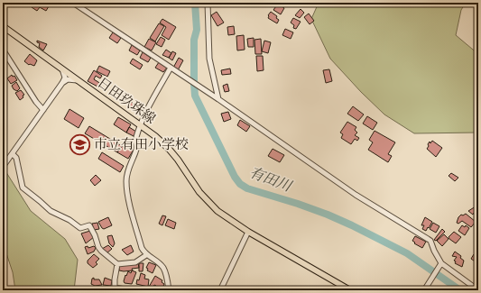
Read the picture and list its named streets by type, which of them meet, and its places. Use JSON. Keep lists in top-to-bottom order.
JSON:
{
  "streets": {
    "main road": ["日田玖珠線"]
  },
  "water": ["有田川"],
  "places": {
    "school or university": ["市立有田小学校"]
  }
}
